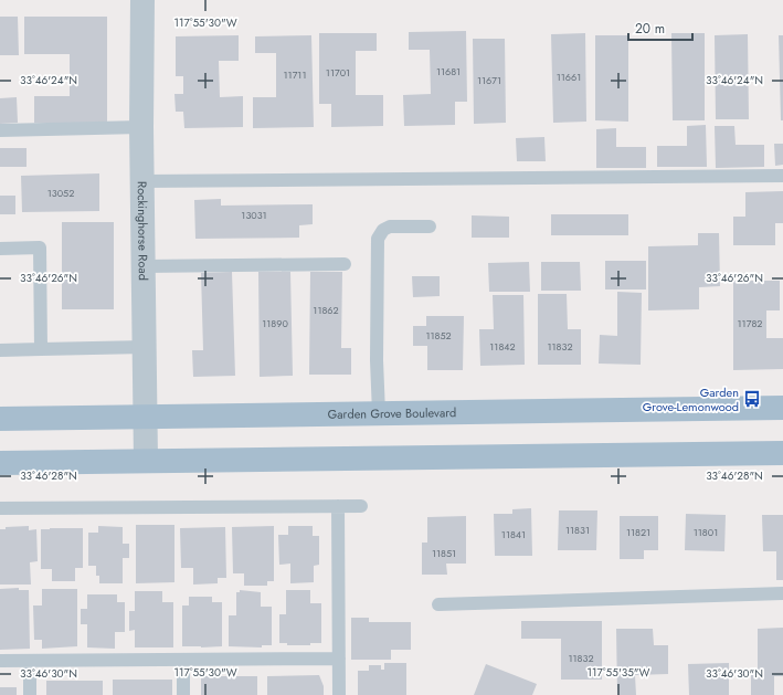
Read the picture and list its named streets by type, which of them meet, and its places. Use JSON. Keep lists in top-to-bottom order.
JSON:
{
  "streets": {
    "main road": ["Garden Grove Boulevard"],
    "street": ["Rockinghorse Road"]
  },
  "crossings": [
    ["Rockinghorse Road", "Garden Grove Boulevard"]
  ],
  "places": {
    "bus stop": ["Garden Grove-Lemonwood"]
  },
  "house_numbers": [
    "11681",
    "11701",
    "11711",
    "11661",
    "11671",
    "13052",
    "13031",
    "11862",
    "11890",
    "11782",
    "11852",
    "11842",
    "11832",
    "11831",
    "11821",
    "11801",
    "11841",
    "11851",
    "11832"
  ],
  "scale_bar": "20 m",
  "coordinates": [
    "117°55'30\"W",
    "33°46'24\"N",
    "33°46'26\"N",
    "33°46'28\"N",
    "117°55'35\"W",
    "33°46'30\"N"
  ]
}
